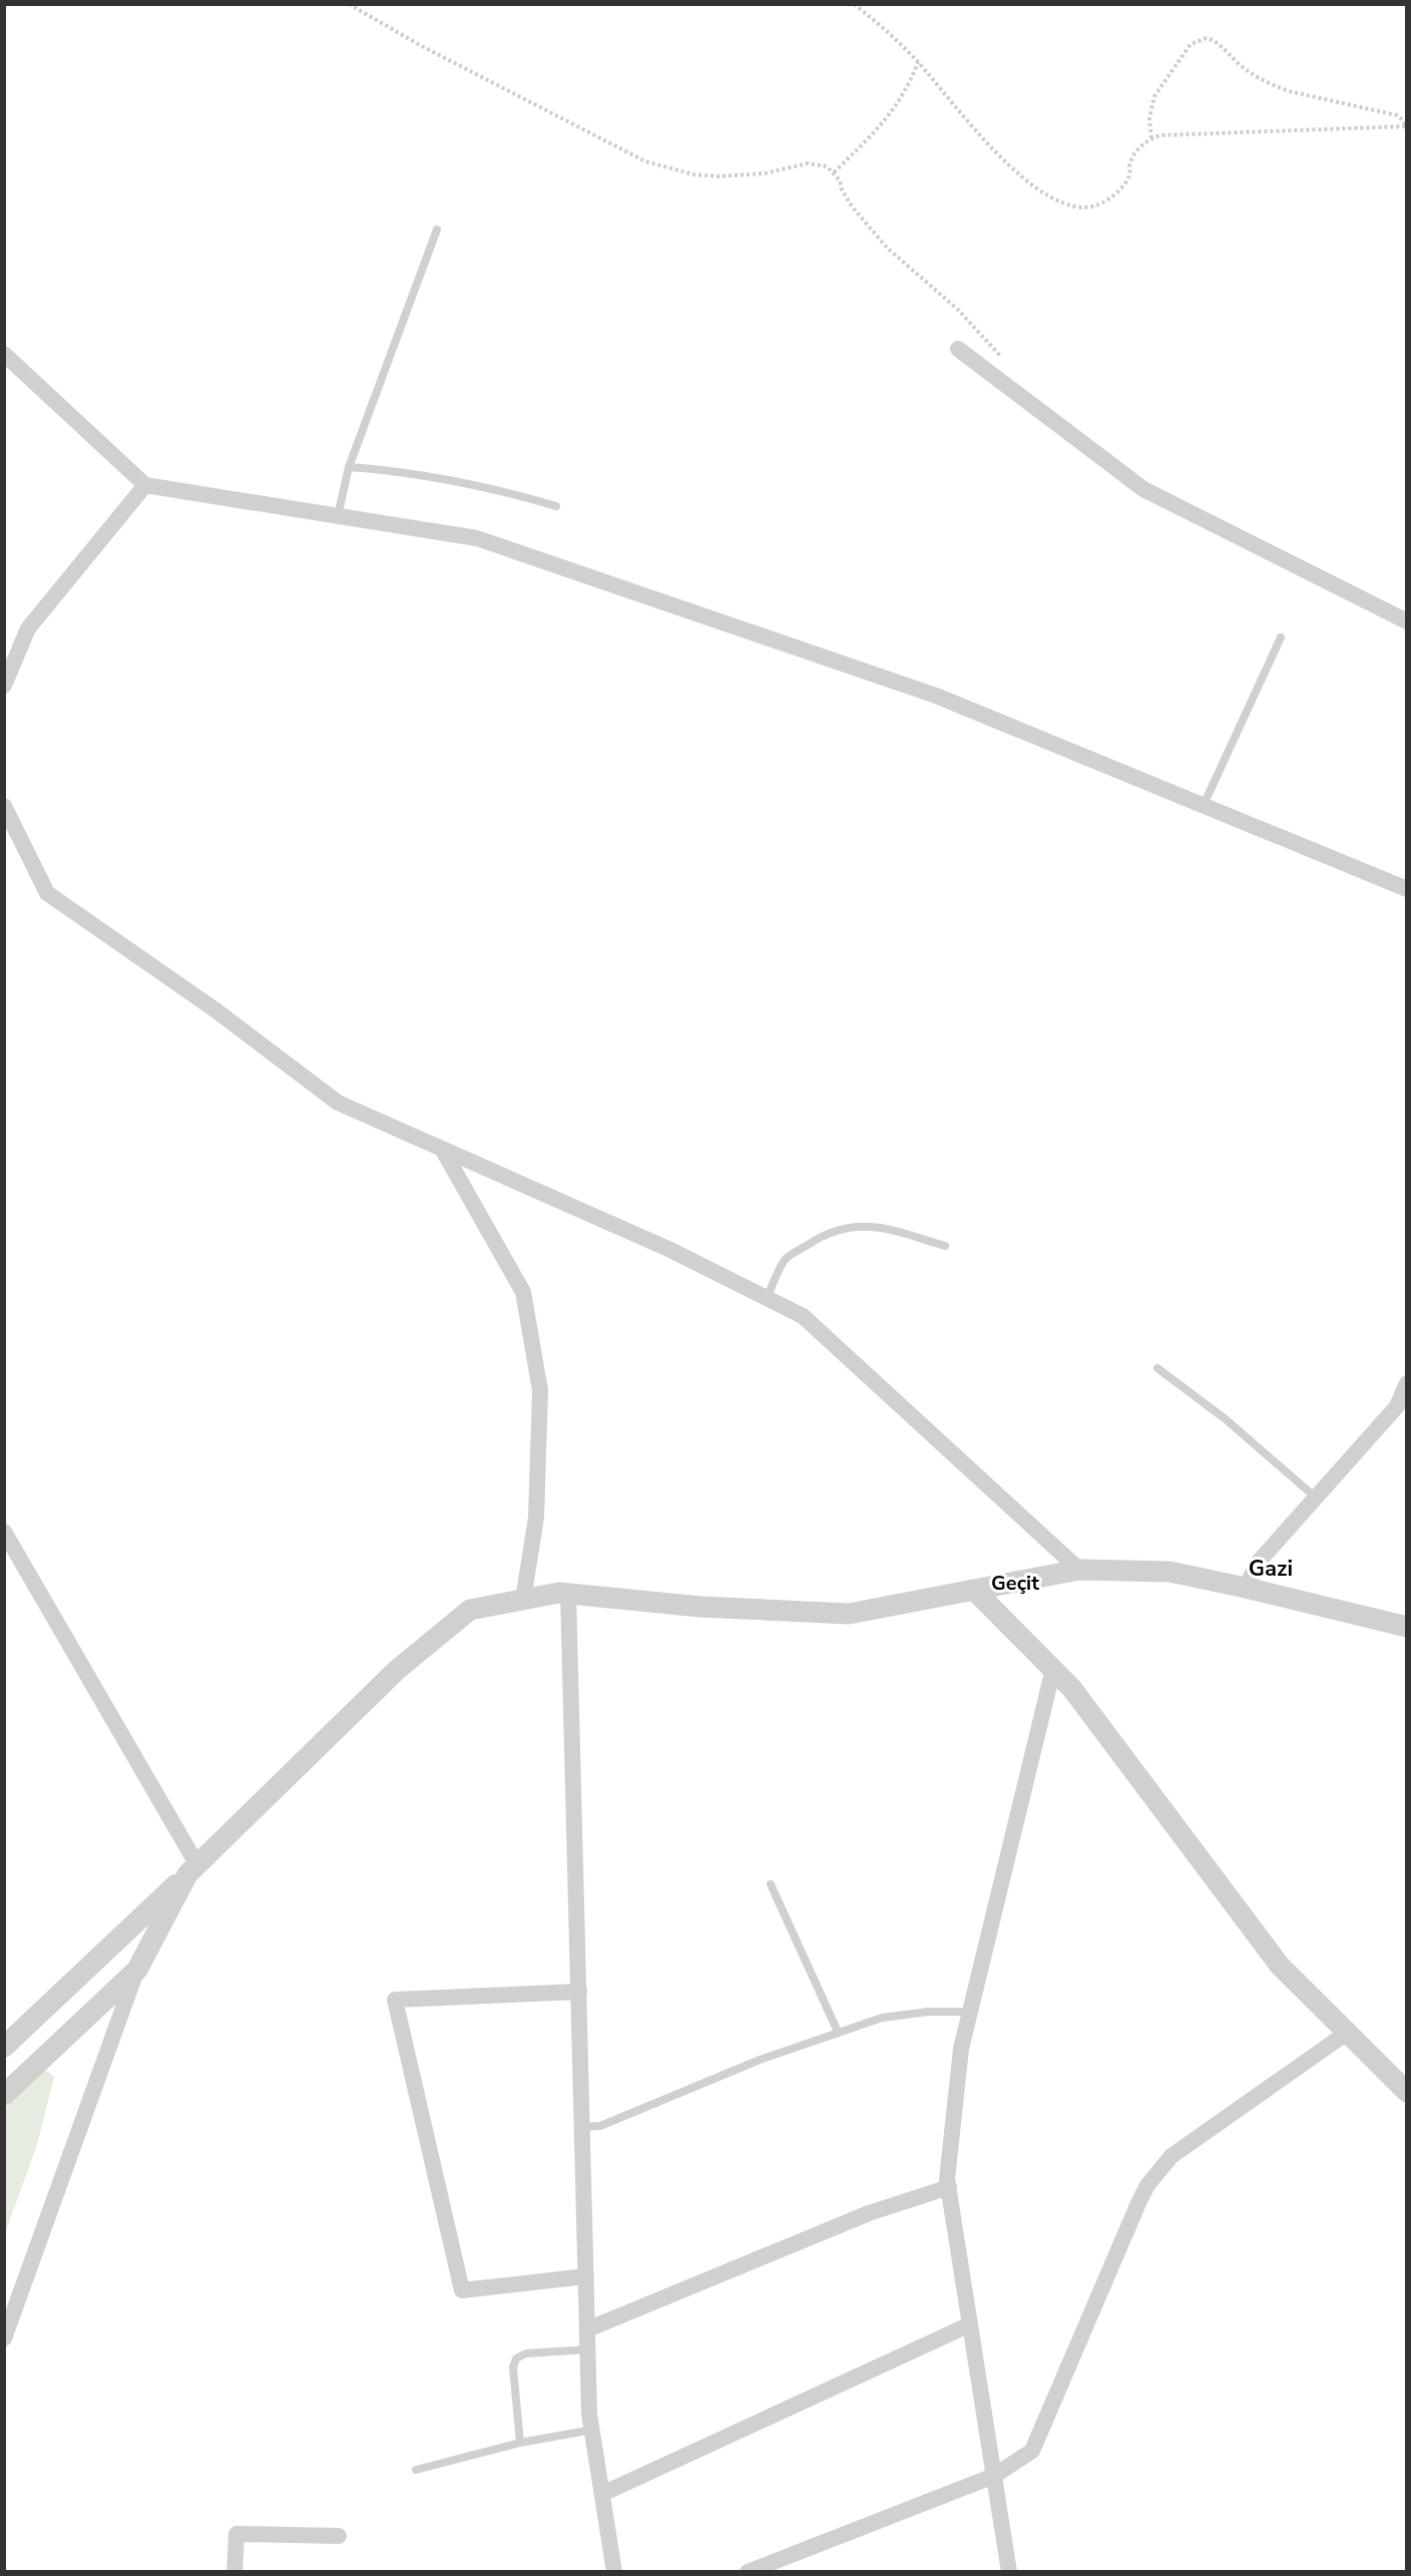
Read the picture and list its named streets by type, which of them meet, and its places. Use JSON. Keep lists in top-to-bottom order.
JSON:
{
  "districts": ["Gazi", "Geçit"]
}
